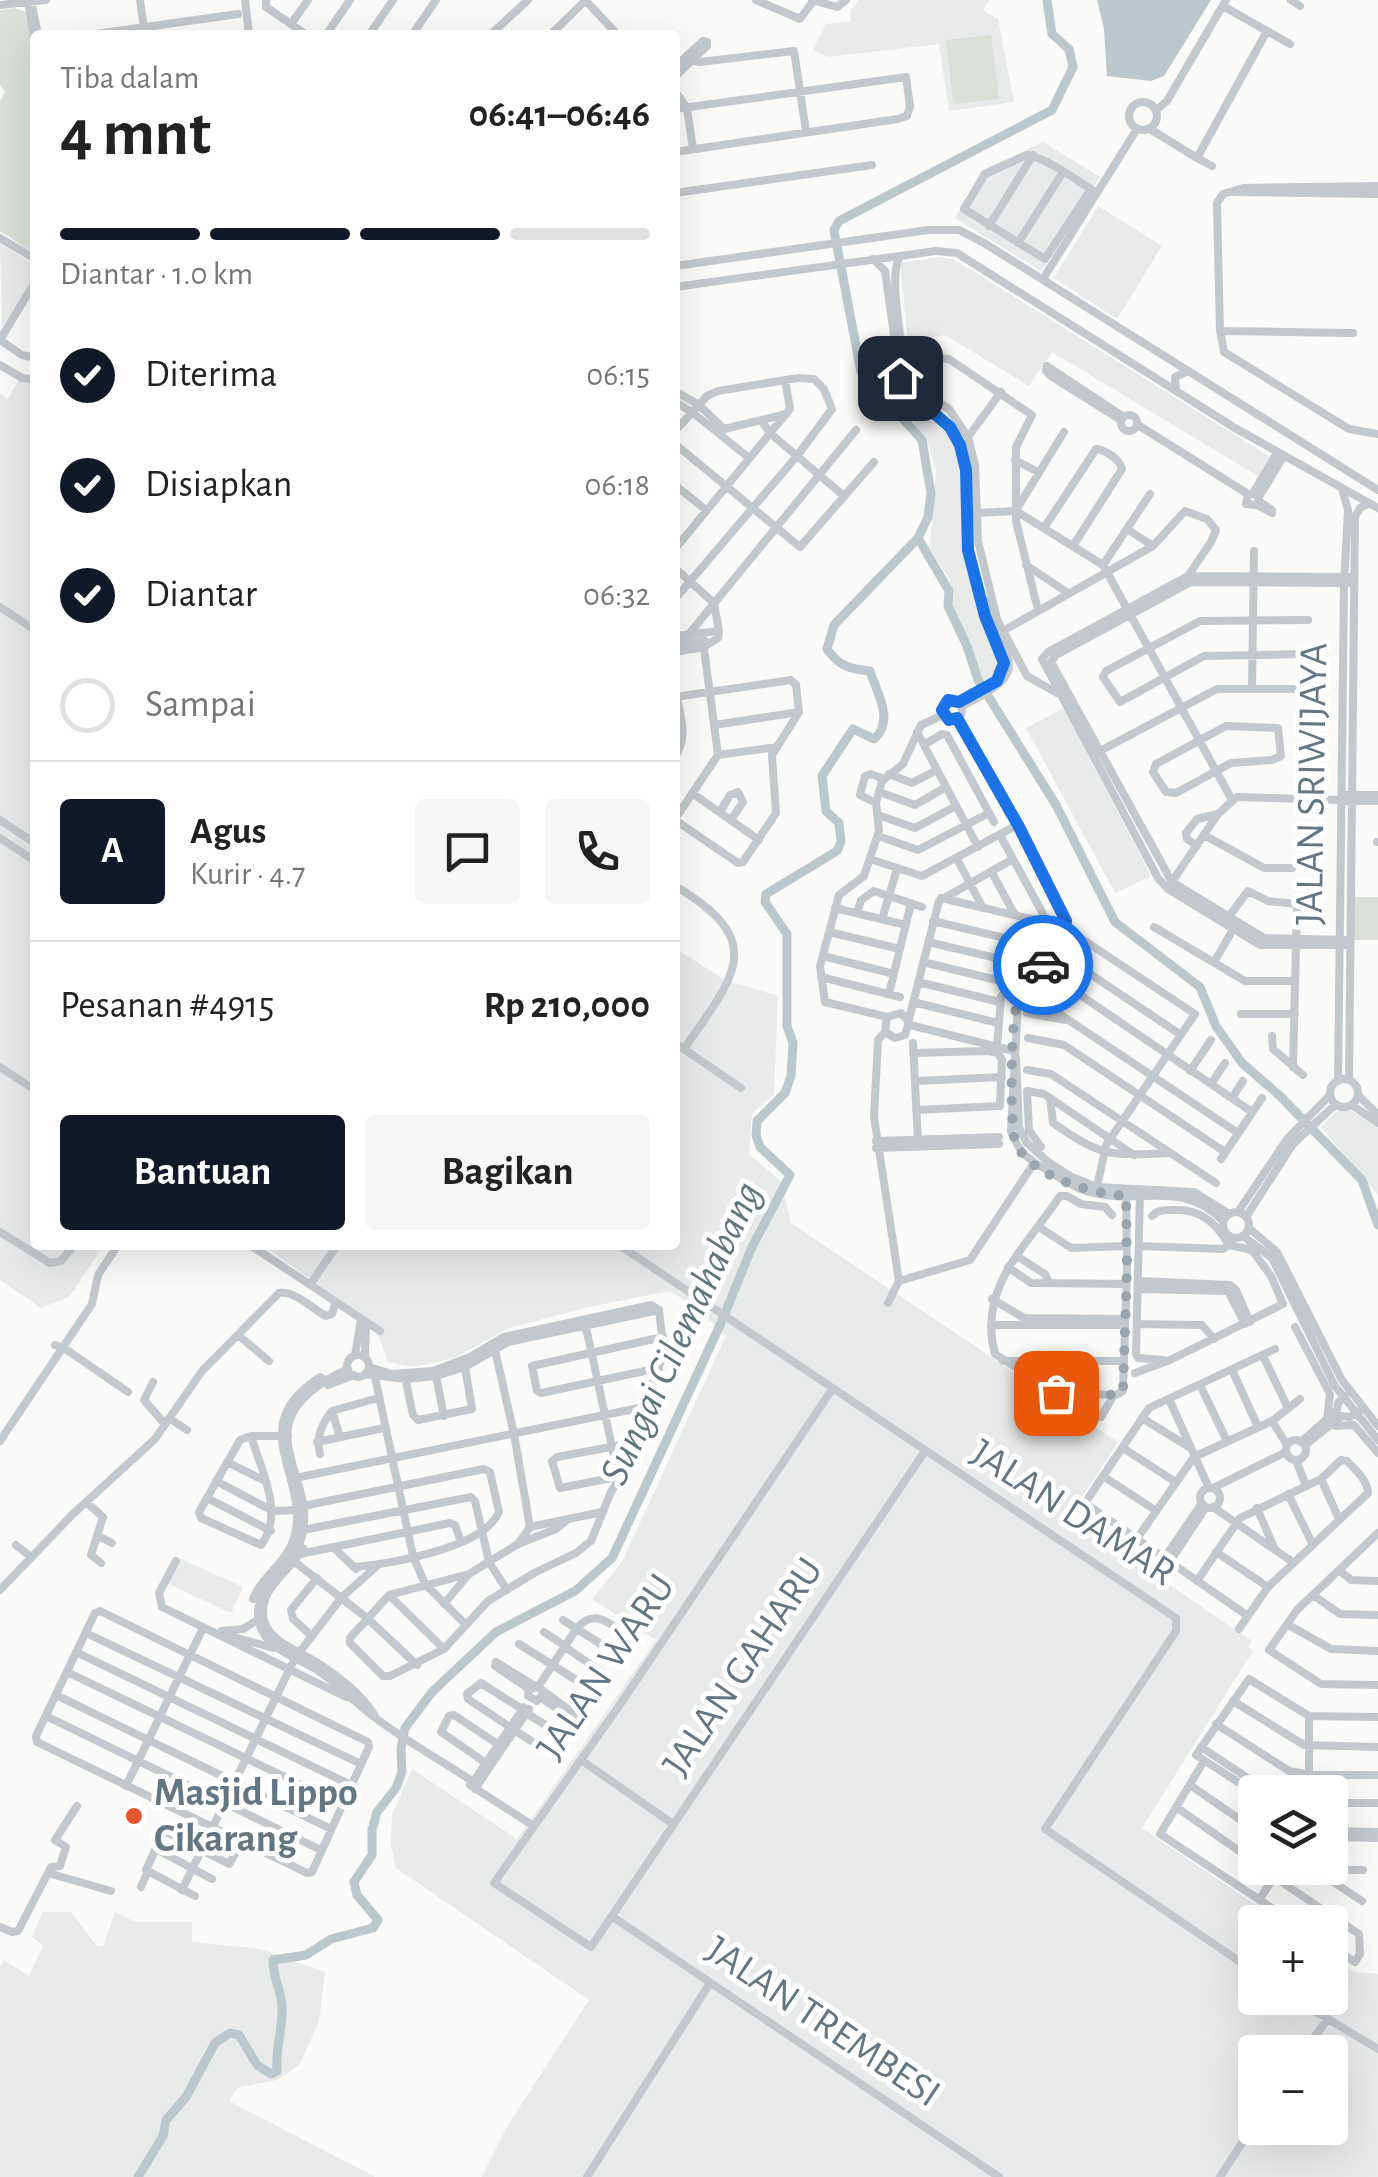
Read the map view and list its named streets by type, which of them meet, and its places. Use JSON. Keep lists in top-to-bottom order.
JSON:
{
  "streets": {
    "street": [
      "JALAN SRIWIJAYA",
      "JALAN DAMAR",
      "JALAN WARU",
      "JALAN GAHARU",
      "JALAN TREMBESI"
    ]
  },
  "crossings": [
    ["JALAN DAMAR", "JALAN WARU"],
    ["JALAN DAMAR", "JALAN GAHARU"],
    ["JALAN WARU", "JALAN GAHARU"],
    ["JALAN GAHARU", "JALAN TREMBESI"]
  ],
  "water": ["Sungai Cilemahabang"],
  "places": ["Masjid Lippo Cikarang"],
  "page": {
    "heading": ["4 mnt", "Tiba dalam", "06:41–06:46"],
    "panel": [
      "Agus",
      "Kurir · 4.7",
      "Pesanan #4915",
      "Rp 210,000"
    ],
    "bar": "Diantar · 1.0 km",
    "list": [
      ["Diterima", "06:15"],
      ["Disiapkan", "06:18"],
      ["Diantar", "06:32"],
      "Sampai"
    ],
    "round": "A",
    "buttons": ["Bantuan", "Bagikan"],
    "map_buttons": ["+", "−"]
  }
}
